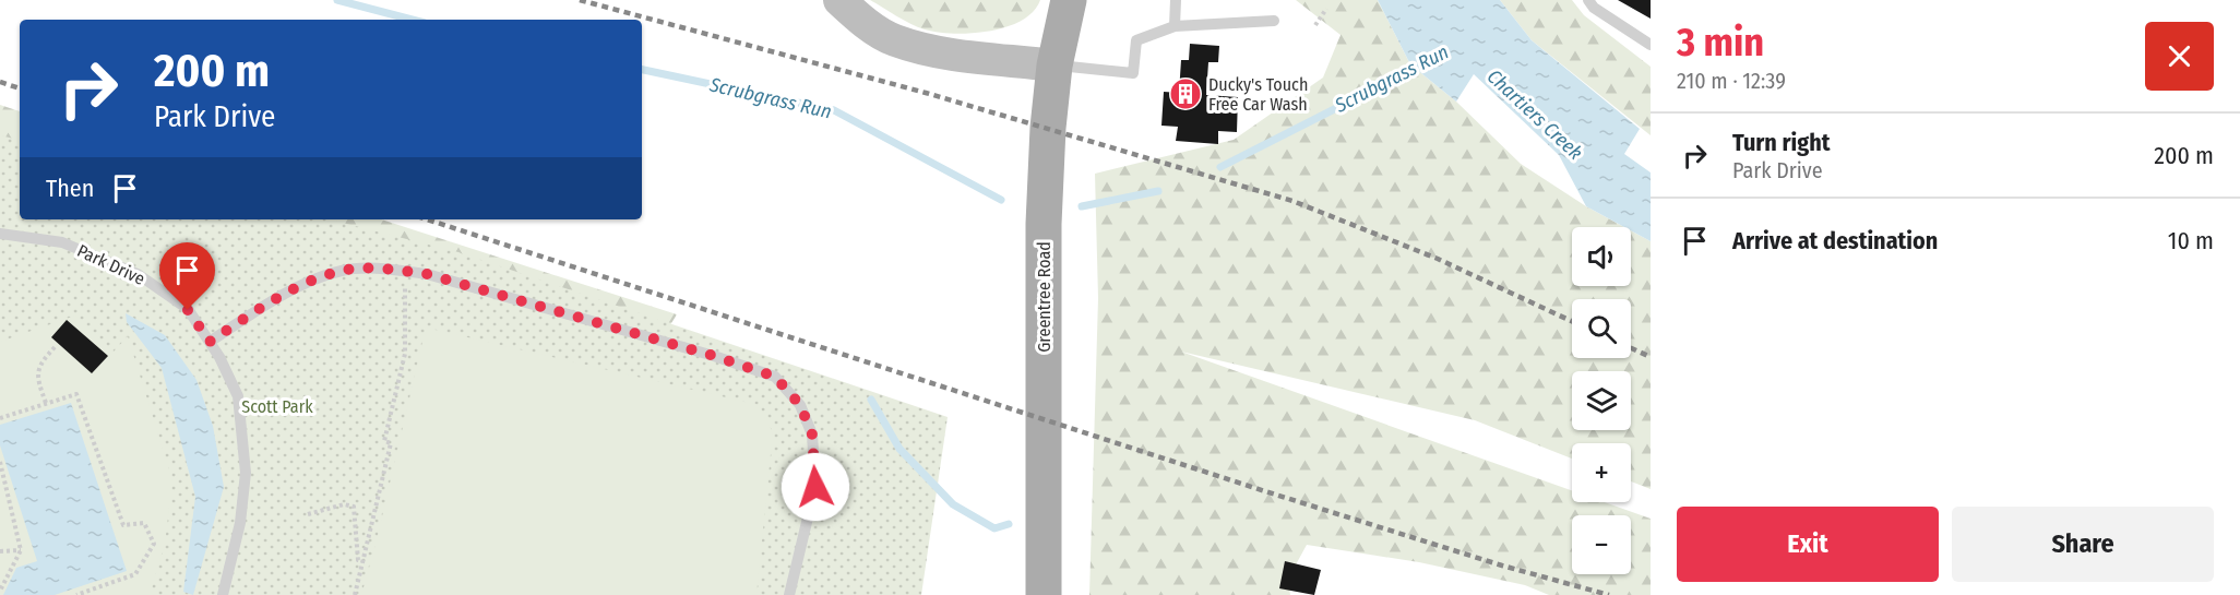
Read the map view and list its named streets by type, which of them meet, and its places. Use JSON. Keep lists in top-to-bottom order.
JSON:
{
  "streets": {
    "main road": ["Greentree Road"],
    "lane": ["Park Drive"]
  },
  "water": ["Scrubgrass Run", "Chartiers Creek"],
  "parks": ["Scott Park"],
  "places": {
    "building": ["Ducky's Touch Free Car Wash"]
  },
  "page": {
    "heading": ["3 min", "210 m · 12:39"],
    "turn": ["200 m", "Park Drive"],
    "list": [
      {
        "name": "Turn right",
        "note": "Park Drive",
        "value": "200 m"
      },
      {
        "name": "Arrive at destination",
        "value": "10 m"
      }
    ],
    "then": "Then",
    "map_buttons": ["+", "−"],
    "buttons": ["Exit", "Share"]
  }
}
